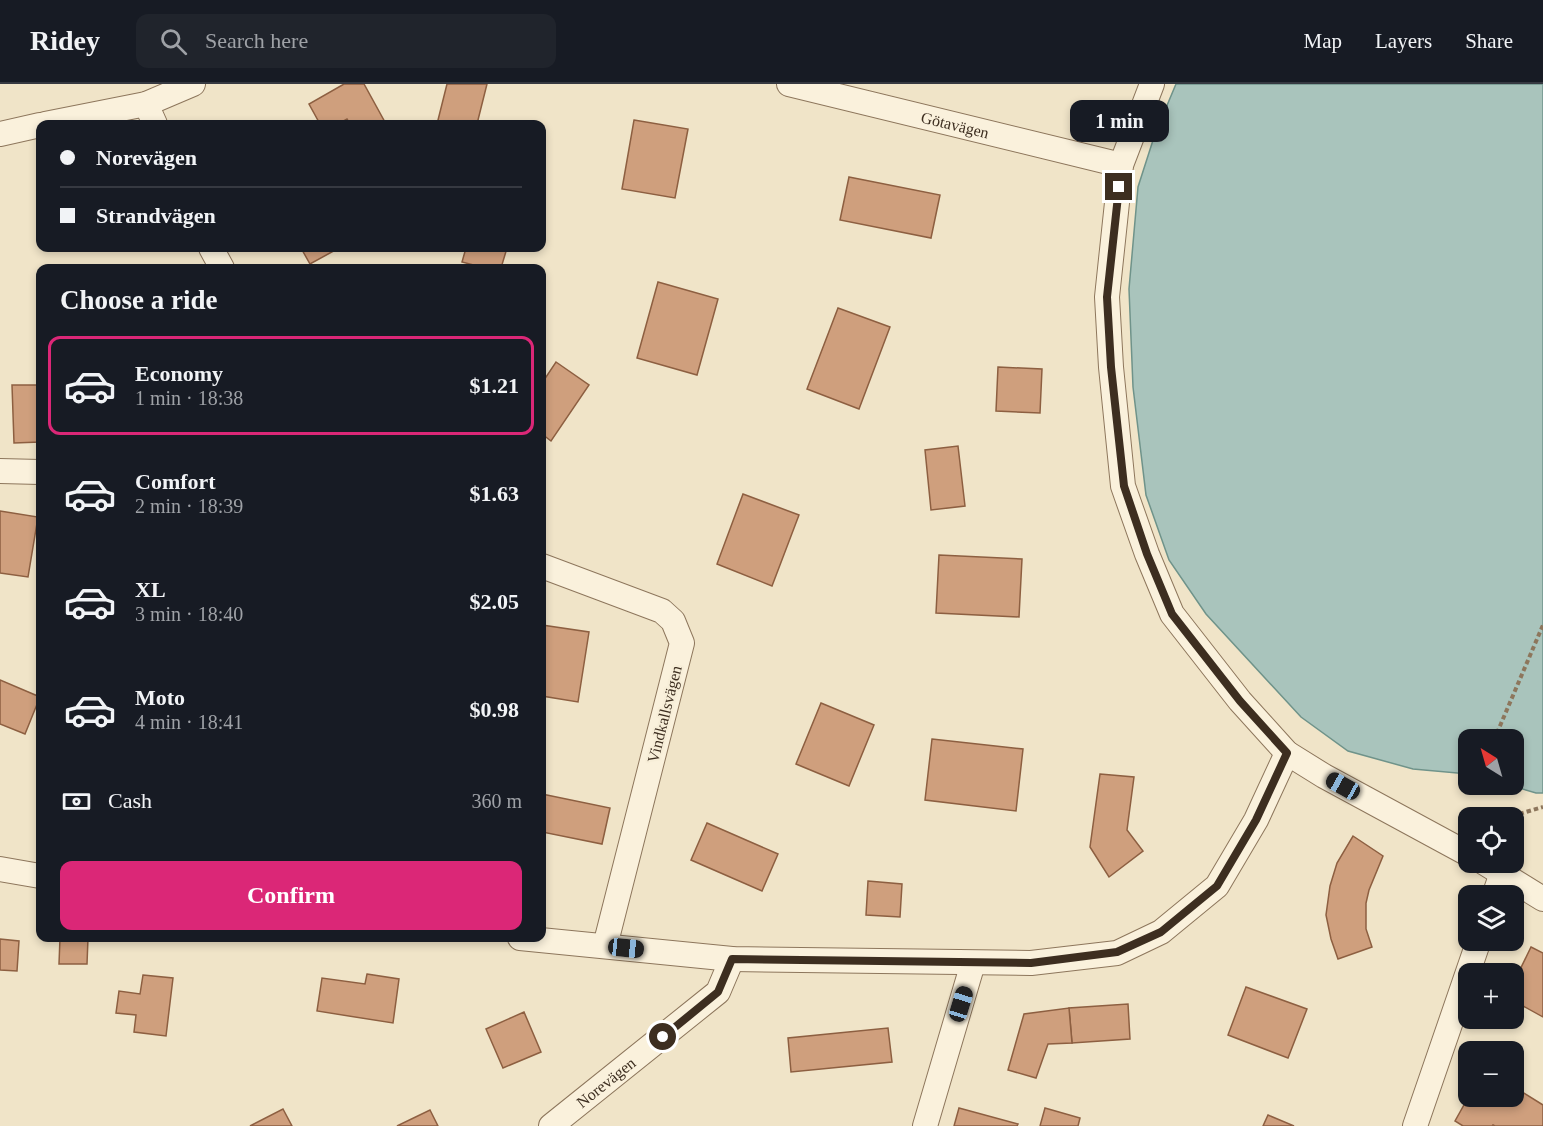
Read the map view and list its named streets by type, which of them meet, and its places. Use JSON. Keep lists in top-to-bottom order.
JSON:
{
  "streets": {
    "street": ["Götavägen", "Vindkallsvägen", "Norevägen"]
  },
  "north": "top left",
  "page": {
    "header": "Ridey",
    "search": "Search here",
    "nav": ["Map", "Layers", "Share"],
    "bubble": "1 min",
    "banner": ["Norevägen", "Strandvägen"],
    "heading": "Choose a ride",
    "list": [
      {
        "name": "Economy",
        "note": "1 min · 18:38",
        "value": "$1.21"
      },
      {
        "name": "Comfort",
        "note": "2 min · 18:39",
        "value": "$1.63"
      },
      {
        "name": "XL",
        "note": "3 min · 18:40",
        "value": "$2.05"
      },
      {
        "name": "Moto",
        "note": "4 min · 18:41",
        "value": "$0.98"
      }
    ],
    "map_buttons": ["+", "−"],
    "pay": ["Cash", "360 m"],
    "buttons": "Confirm"
  }
}
